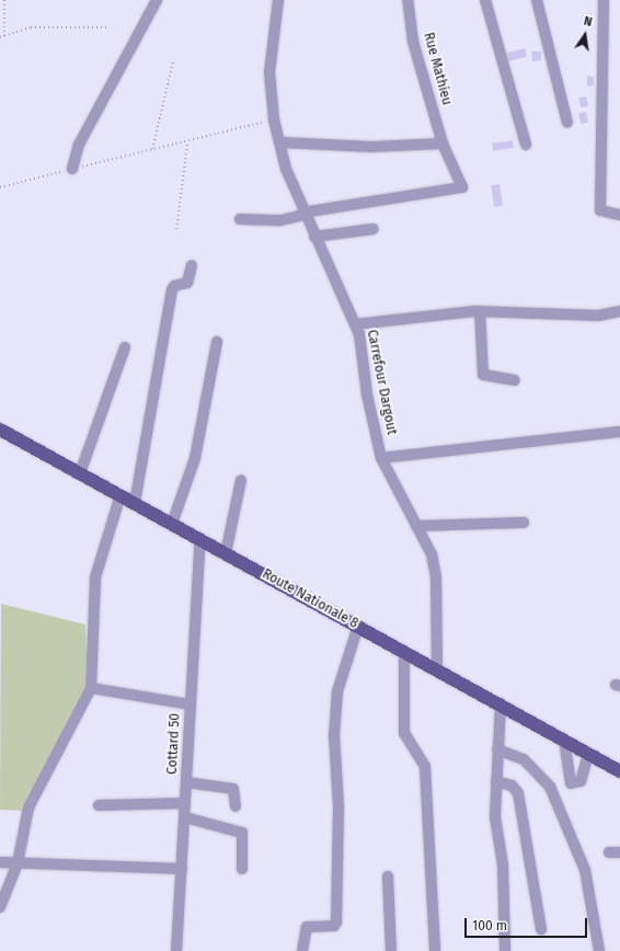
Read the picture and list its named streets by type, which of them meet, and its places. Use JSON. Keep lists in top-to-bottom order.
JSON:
{
  "streets": {
    "main road": ["Route Nationale 8"],
    "street": ["Rue Mathieu", "Carrefour Dargout", "Cottard 50"]
  },
  "crossings": [
    ["Rue Mathieu", "Carrefour Dargout"],
    ["Carrefour Dargout", "Route Nationale 8"],
    ["Route Nationale 8", "Cottard 50"]
  ],
  "scale_bar": "100 m",
  "north": "top"
}
